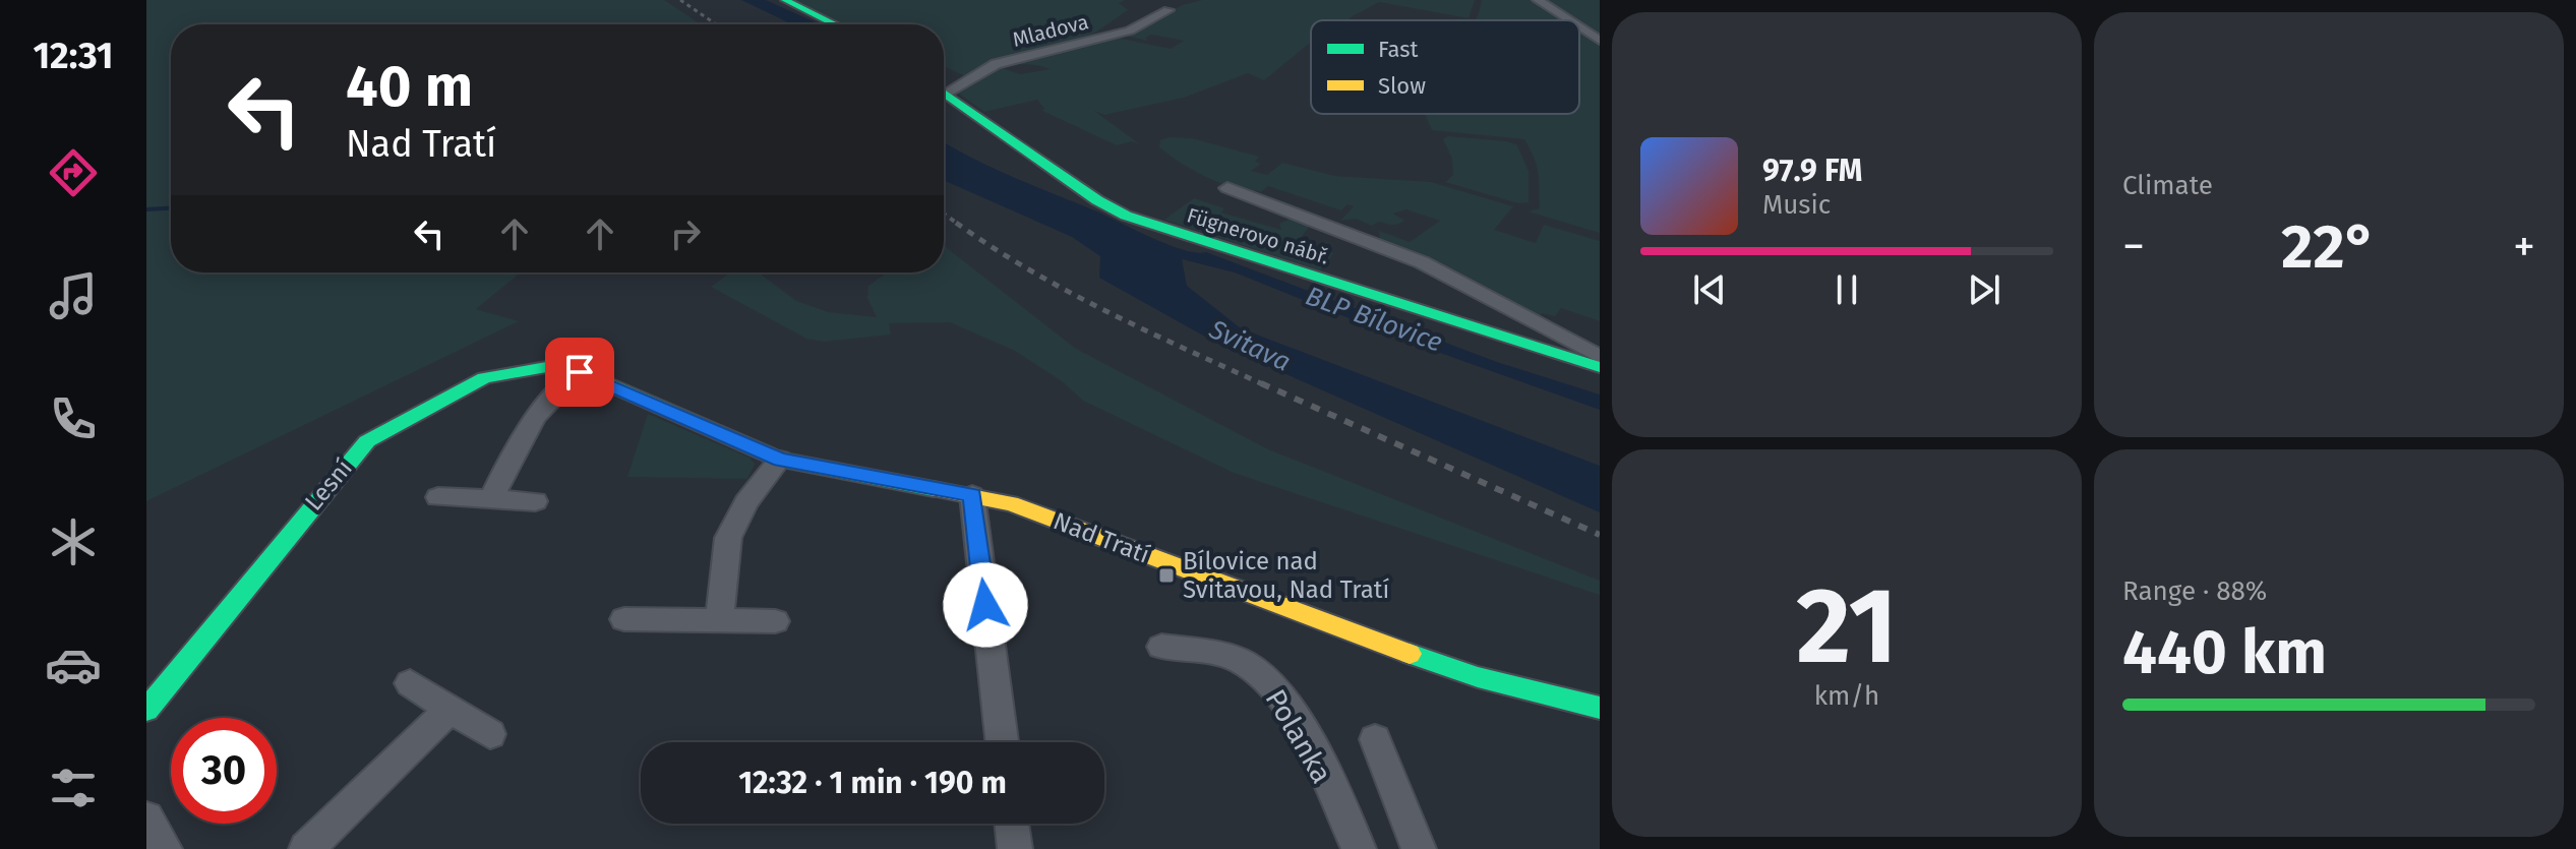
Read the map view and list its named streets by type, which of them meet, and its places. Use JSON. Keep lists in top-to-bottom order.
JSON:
{
  "streets": {
    "street": [
      "Mladova",
      "Fügnerovo nábř.",
      "Lesní",
      "Nad Tratí",
      "Polanka"
    ]
  },
  "crossings": [
    ["Lesní", "Nad Tratí"]
  ],
  "water": ["BLP Bílovice", "Svitava"],
  "places": {
    "transit": ["Bílovice nad Svitavou, Nad Tratí"]
  },
  "legend": ["Fast", "Slow"],
  "page": {
    "tabs": "12:31",
    "tile": [
      "Climate",
      ["21", "km/h"],
      ["Range · 88%", "440 km"]
    ],
    "turn": ["40 m", "Nad Tratí"],
    "song": ["97.9 FM", "Music"],
    "heat": ["−", "22°", "+"],
    "limit": "30",
    "trip": "12:32 · 1 min · 190 m"
  }
}
